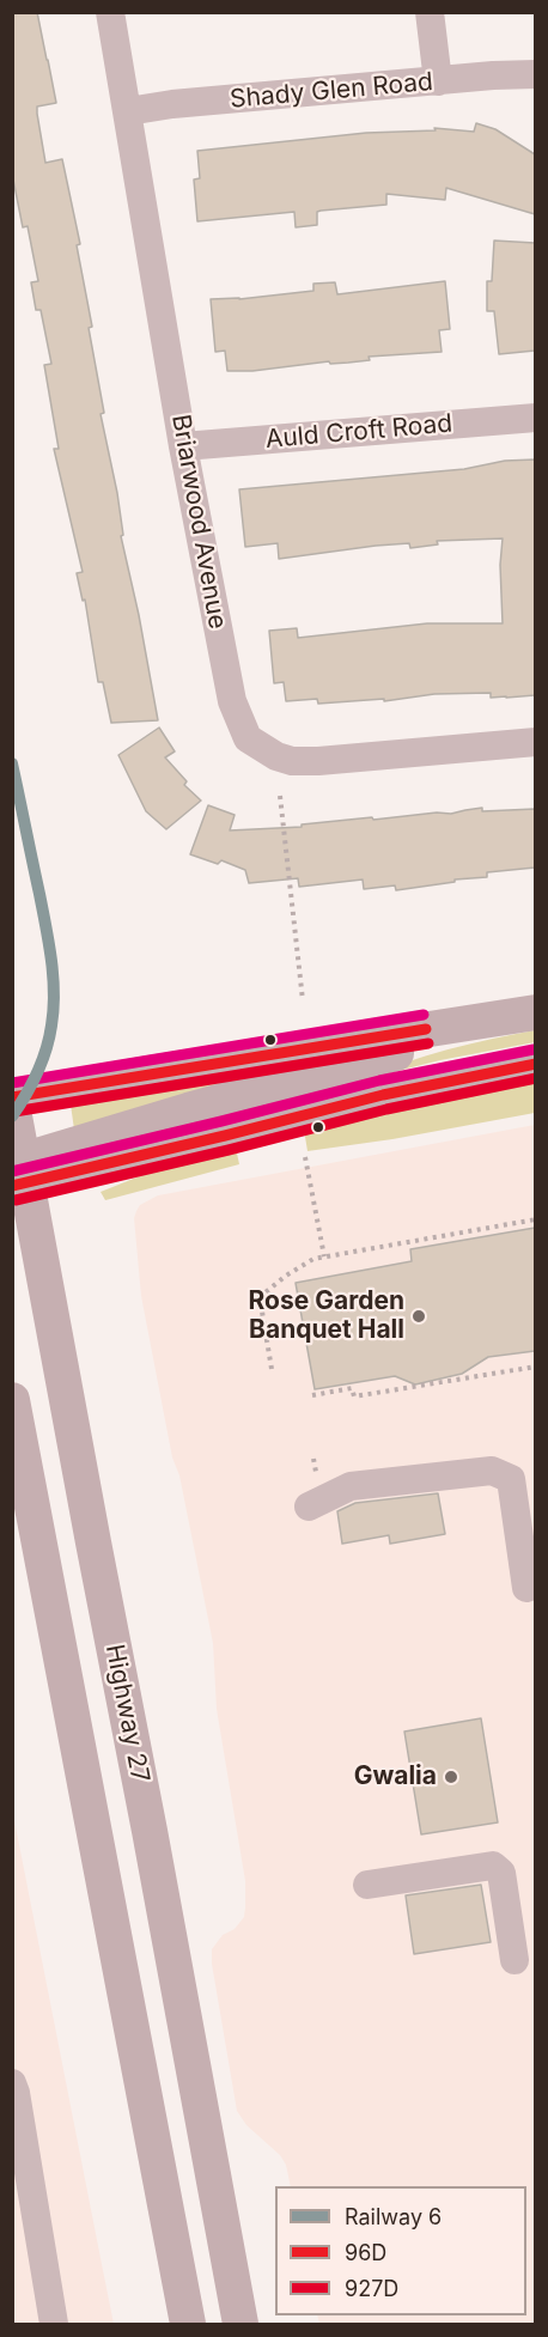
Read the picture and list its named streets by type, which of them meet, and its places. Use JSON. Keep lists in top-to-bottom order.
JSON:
{
  "streets": {
    "main road": ["Highway 27"],
    "street": ["Shady Glen Road", "Auld Croft Road", "Briarwood Avenue"]
  },
  "crossings": [
    ["Shady Glen Road", "Briarwood Avenue"],
    ["Auld Croft Road", "Briarwood Avenue"]
  ],
  "places": ["Rose Garden Banquet Hall", "Gwalia"],
  "lines": ["rail line 6", "transit line 96D", "transit line 927D"],
  "legend": ["Railway 6", "96D", "927D"]
}
